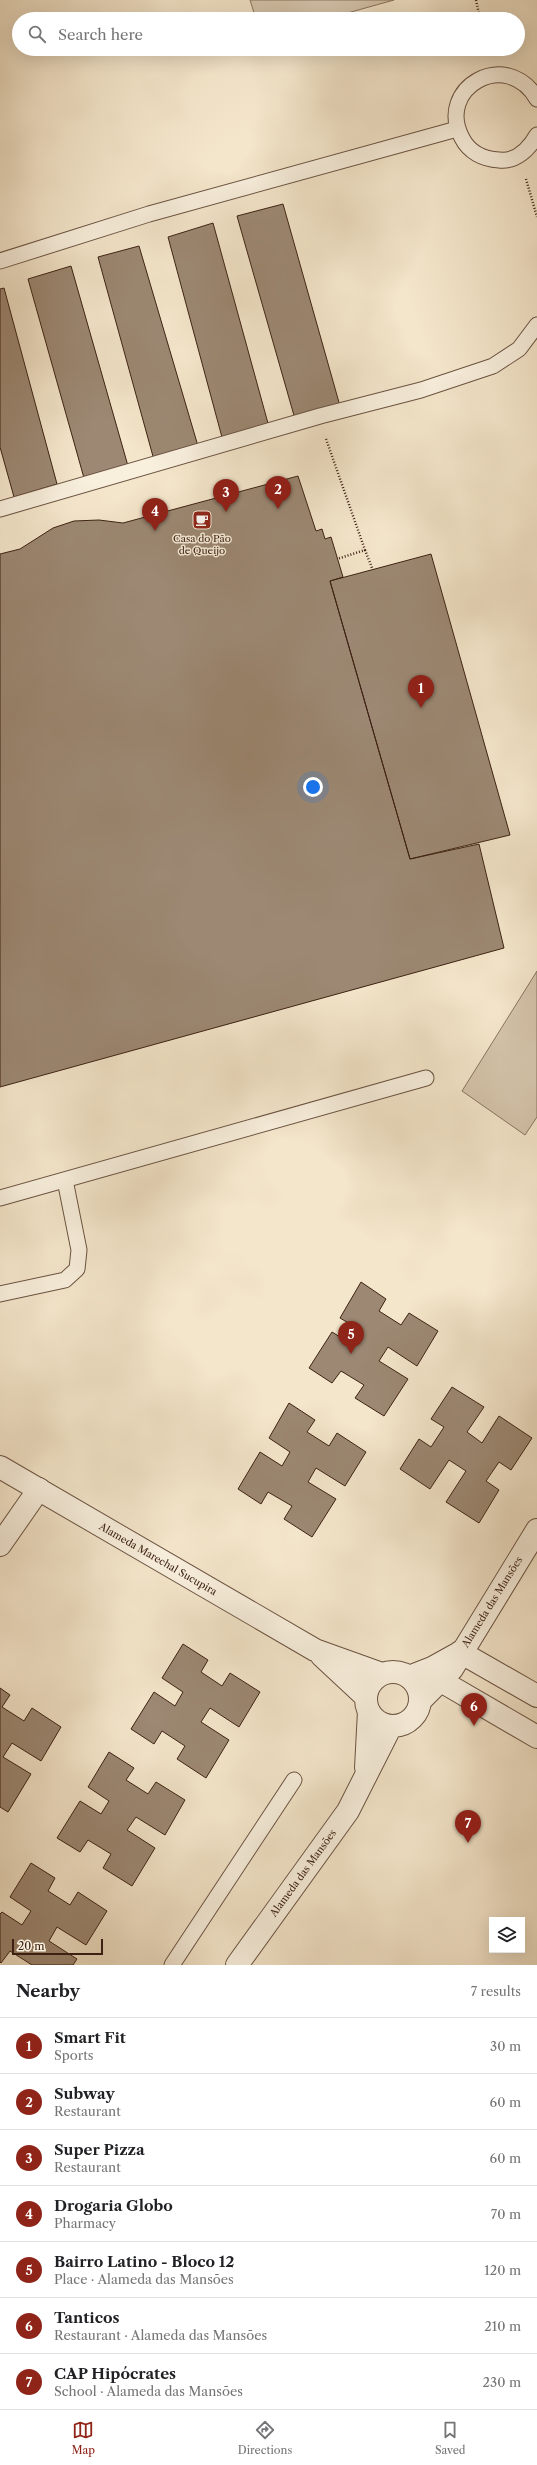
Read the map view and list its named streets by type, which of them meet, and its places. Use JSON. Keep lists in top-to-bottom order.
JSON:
{
  "streets": {
    "street": ["Alameda Marechal Sucupira", "Alameda das Mansões"]
  },
  "crossings": [
    ["Alameda Marechal Sucupira", "Alameda das Mansões"]
  ],
  "places": {
    "cafe": ["Casa do Pão de Queijo"]
  },
  "scale_bar": "20 m",
  "page": {
    "search": "Search here",
    "pins": [
      "2",
      "3",
      "4",
      "1",
      "5",
      "6",
      "7"
    ],
    "scale": "20 m",
    "heading": ["Nearby", "7 results"],
    "list": [
      {
        "mark": "1",
        "name": "Smart Fit",
        "note": "Sports",
        "value": "30 m"
      },
      {
        "mark": "2",
        "name": "Subway",
        "note": "Restaurant",
        "value": "60 m"
      },
      {
        "mark": "3",
        "name": "Super Pizza",
        "note": "Restaurant",
        "value": "60 m"
      },
      {
        "mark": "4",
        "name": "Drogaria Globo",
        "note": "Pharmacy",
        "value": "70 m"
      },
      {
        "mark": "5",
        "name": "Bairro Latino - Bloco 12",
        "note": "Place · Alameda das Mansões",
        "value": "120 m"
      },
      {
        "mark": "6",
        "name": "Tanticos",
        "note": "Restaurant · Alameda das Mansões",
        "value": "210 m"
      },
      {
        "mark": "7",
        "name": "CAP Hipócrates",
        "note": "School · Alameda das Mansões",
        "value": "230 m"
      }
    ],
    "nav": ["Map", "Directions", "Saved"]
  }
}
